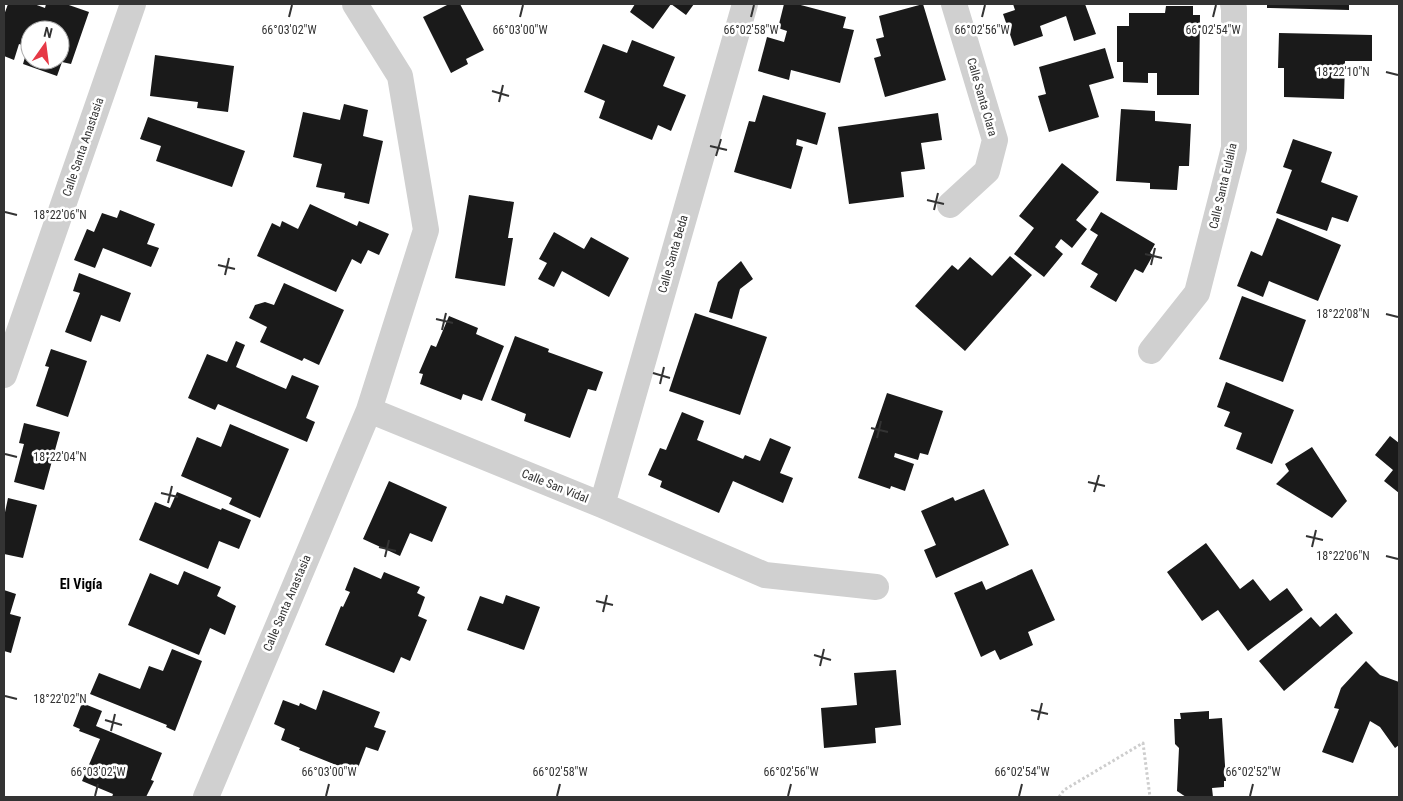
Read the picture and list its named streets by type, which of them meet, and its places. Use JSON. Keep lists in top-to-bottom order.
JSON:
{
  "streets": {
    "street": [
      "Calle Santa Clara",
      "Calle Santa Anastasia",
      "Calle Santa Eulalia",
      "Calle Santa Beda",
      "Calle San Vidal"
    ]
  },
  "crossings": [
    ["Calle Santa Anastasia", "Calle San Vidal"],
    ["Calle Santa Beda", "Calle San Vidal"]
  ],
  "districts": ["El Vigía"],
  "north": "top",
  "coordinates": [
    "66°03'02\"W",
    "66°03'00\"W",
    "66°02'58\"W",
    "66°02'56\"W",
    "66°02'54\"W",
    "18°22'10\"N",
    "18°22'06\"N",
    "18°22'08\"N",
    "18°22'04\"N",
    "18°22'02\"N",
    "66°02'52\"W"
  ]
}
